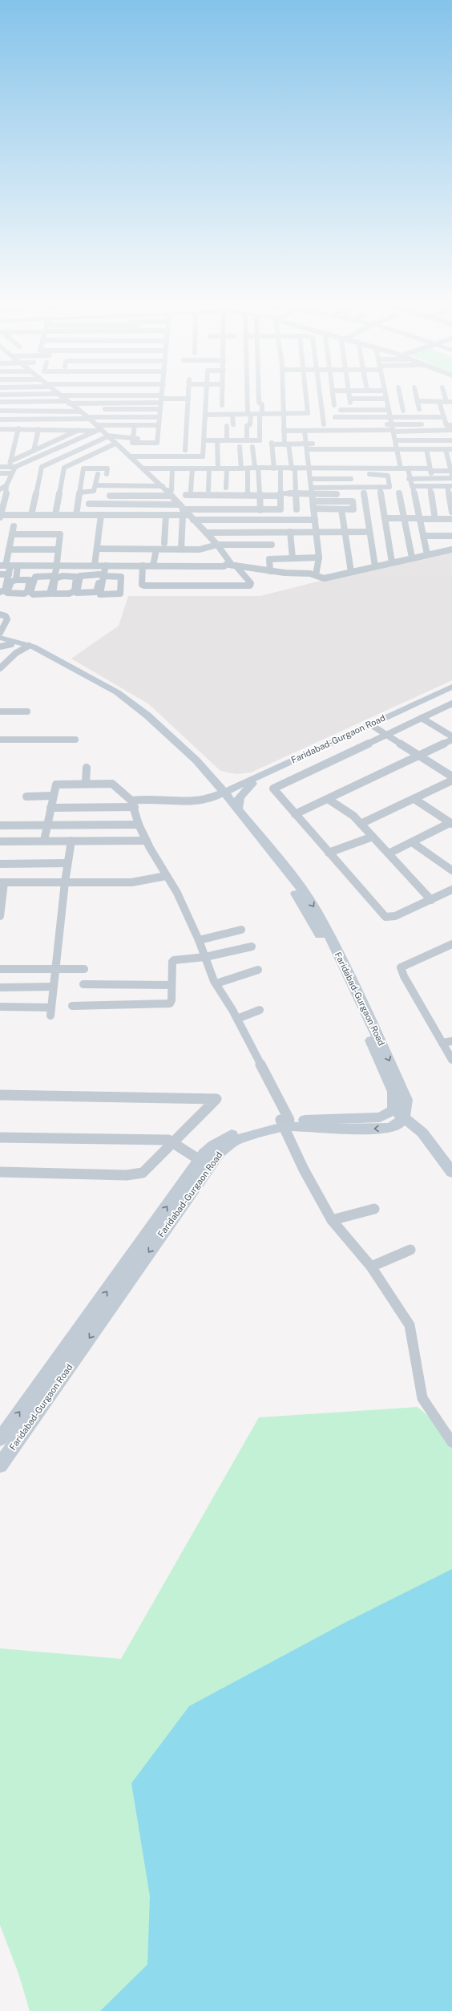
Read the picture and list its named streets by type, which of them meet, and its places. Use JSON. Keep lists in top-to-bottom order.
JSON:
{
  "streets": {
    "main road": ["Faridabad-Gurgaon Road"]
  }
}
